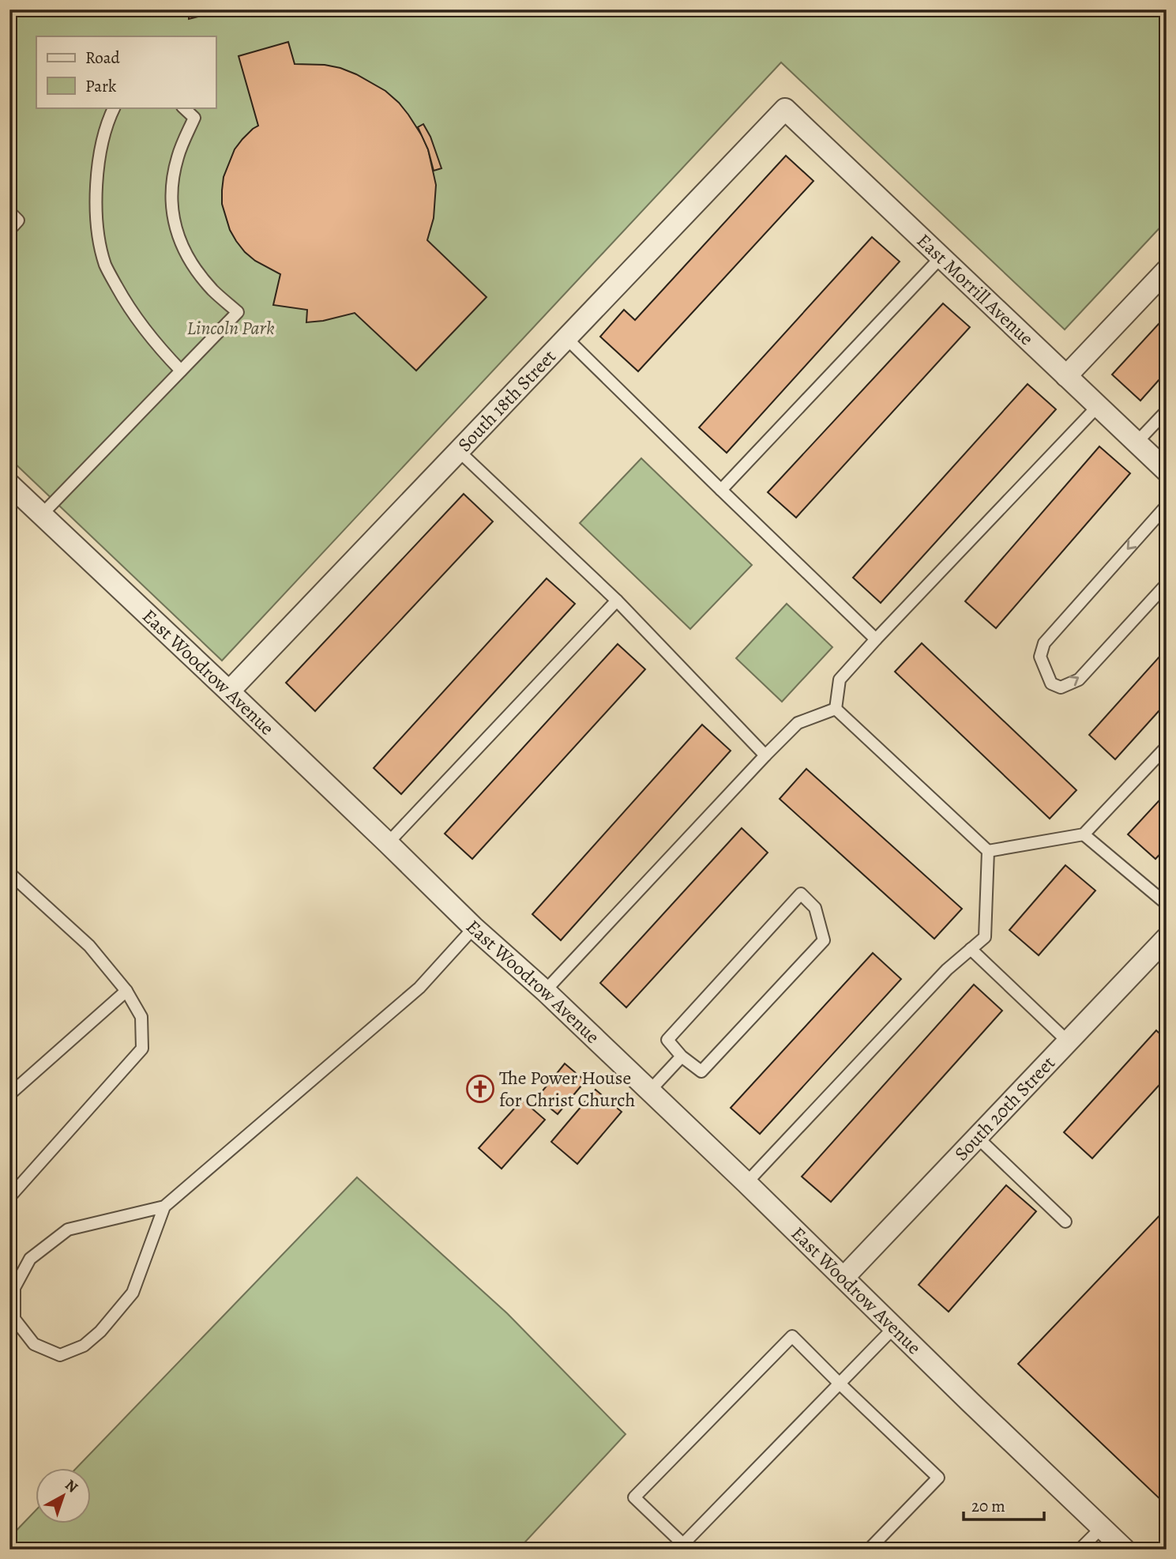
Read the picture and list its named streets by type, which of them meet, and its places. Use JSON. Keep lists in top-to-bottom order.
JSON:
{
  "streets": {
    "street": [
      "East Morrill Avenue",
      "South 18th Street",
      "East Woodrow Avenue",
      "South 20th Street"
    ]
  },
  "crossings": [
    ["East Morrill Avenue", "South 18th Street"],
    ["South 18th Street", "East Woodrow Avenue"],
    ["East Woodrow Avenue", "South 20th Street"]
  ],
  "parks": ["Lincoln Park"],
  "places": {
    "church": ["The Power House for Christ Church"]
  },
  "legend": ["Road", "Park"],
  "scale_bar": "20 m",
  "north": "top right"
}
